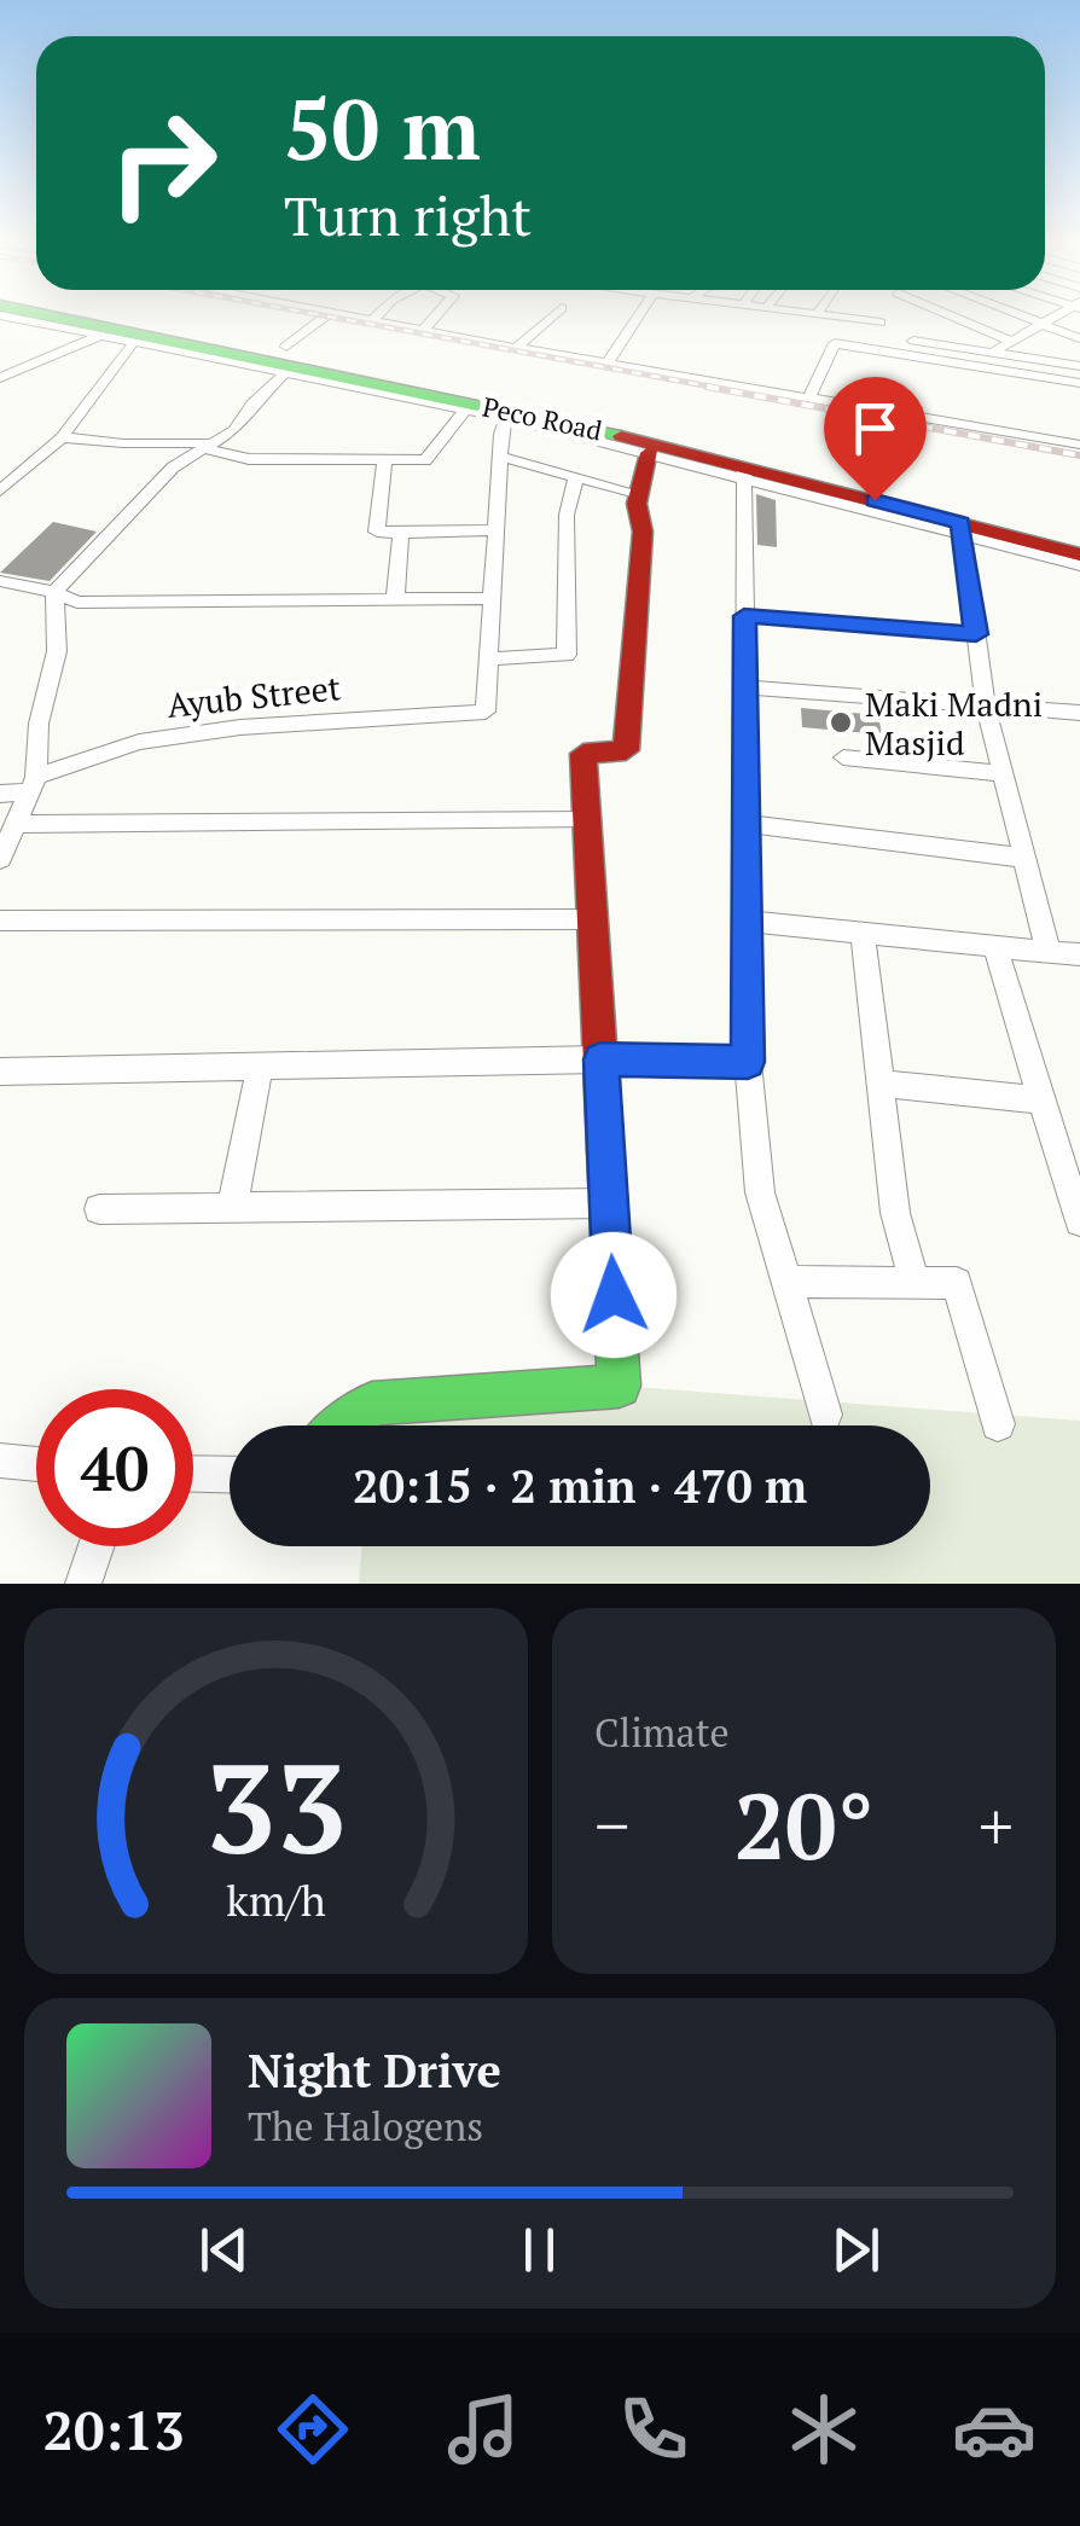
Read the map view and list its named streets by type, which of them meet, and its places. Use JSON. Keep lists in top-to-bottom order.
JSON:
{
  "streets": {
    "main road": ["Peco Road"],
    "street": ["Ayub Street"]
  },
  "places": ["Maki Madni Masjid"],
  "page": {
    "turn": ["50 m", "Turn right"],
    "limit": "40",
    "trip": "20:15 · 2 min · 470 m",
    "tile": "Climate",
    "heat": ["−", "20°", "+"],
    "song": ["Night Drive", "The Halogens"],
    "tabs": "20:13",
    "gauge": ["33", "km/h"]
  }
}
